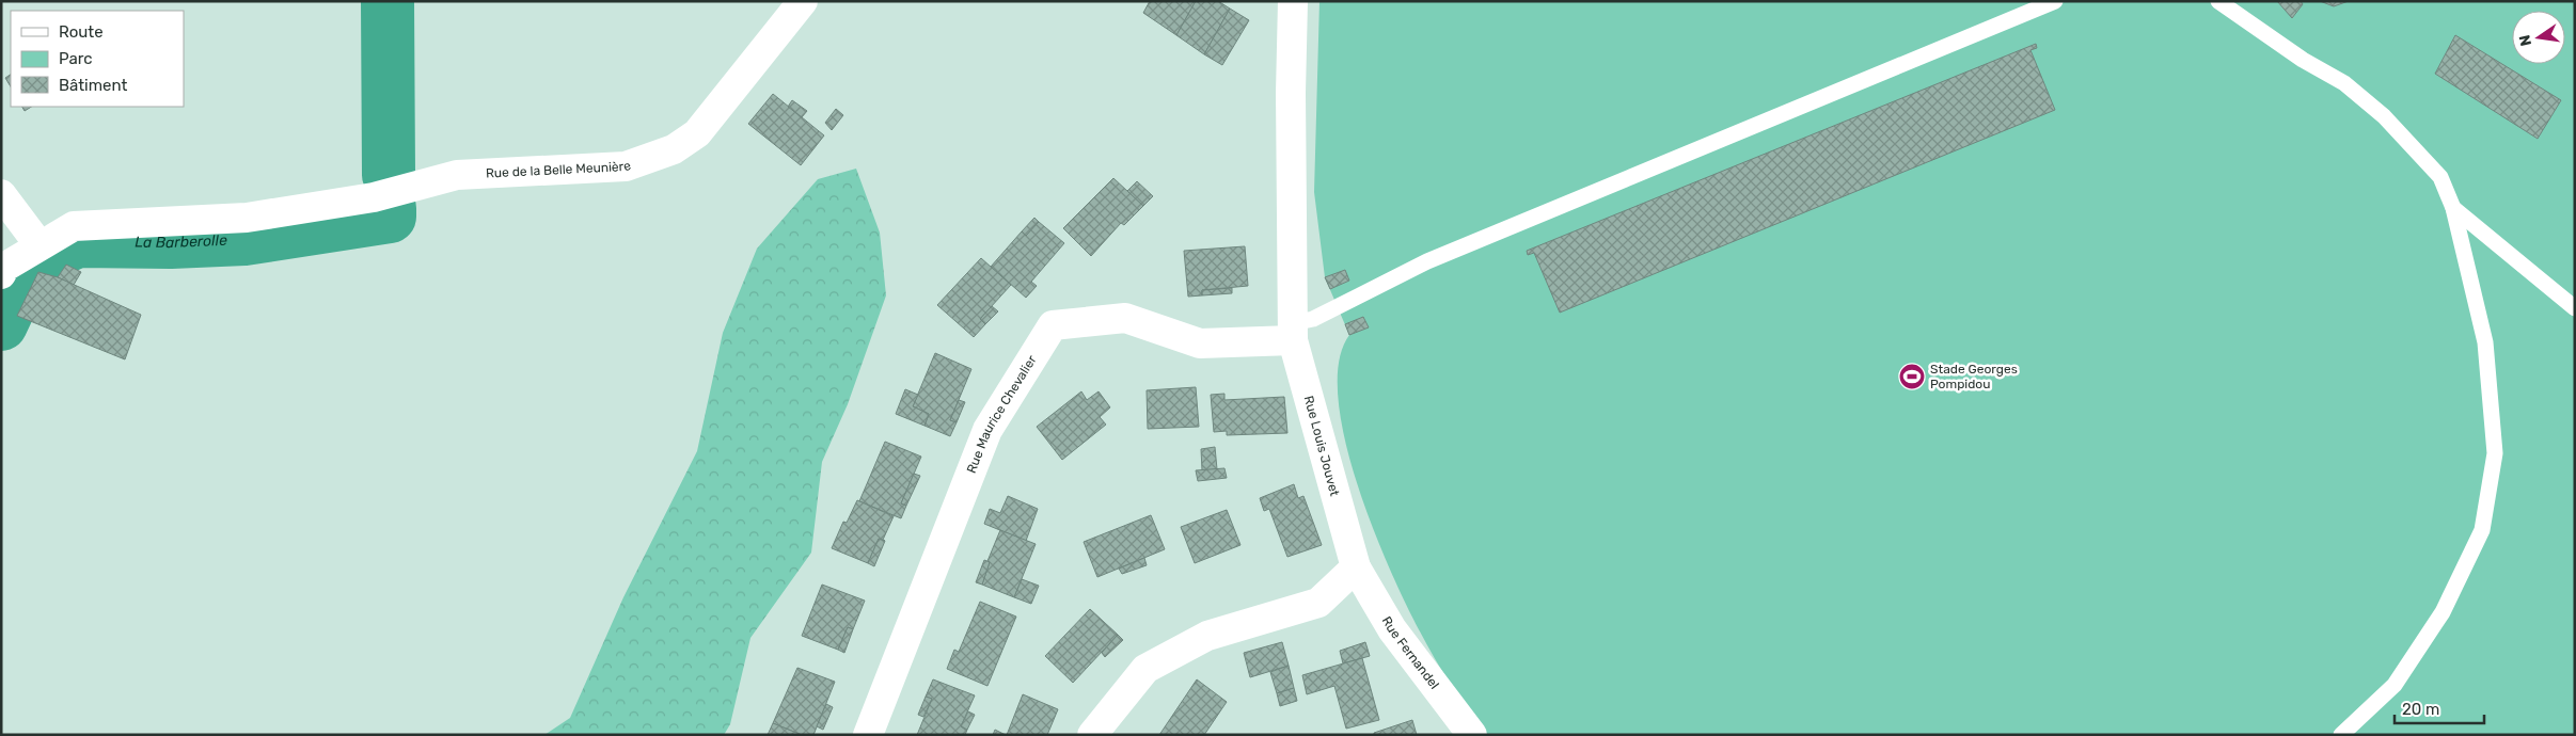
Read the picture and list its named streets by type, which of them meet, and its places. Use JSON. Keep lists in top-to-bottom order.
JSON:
{
  "streets": {
    "street": [
      "Rue de la Belle Meunière",
      "Rue Maurice Chevalier",
      "Rue Louis Jouvet",
      "Rue Fernandel"
    ]
  },
  "crossings": [
    ["Rue Maurice Chevalier", "Rue Louis Jouvet"],
    ["Rue Louis Jouvet", "Rue Fernandel"]
  ],
  "water": ["La Barberolle"],
  "places": {
    "sports": ["Stade Georges Pompidou"]
  },
  "legend": ["Route", "Parc", "Bâtiment"],
  "scale_bar": "20 m",
  "north": "left"
}
